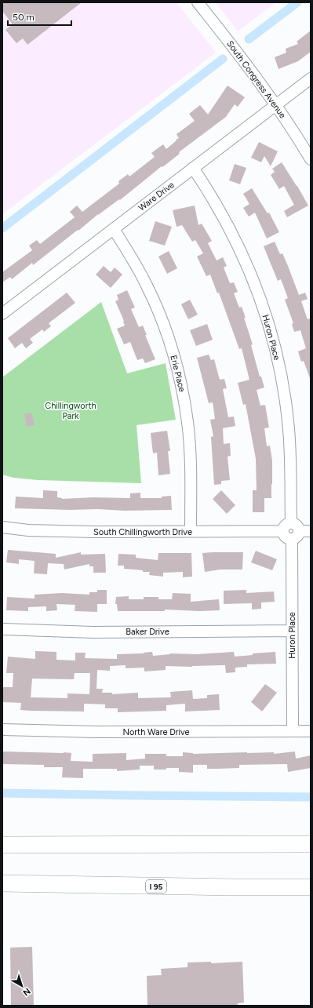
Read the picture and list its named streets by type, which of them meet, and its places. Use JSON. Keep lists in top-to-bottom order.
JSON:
{
  "streets": {
    "highway": ["I 95"],
    "street": [
      "South Congress Avenue",
      "Ware Drive",
      "Huron Place",
      "Erie Place",
      "South Chillingworth Drive",
      "Baker Drive",
      "North Ware Drive"
    ]
  },
  "crossings": [
    ["South Congress Avenue", "Ware Drive"],
    ["Ware Drive", "Huron Place"],
    ["Ware Drive", "Erie Place"],
    ["Huron Place", "South Chillingworth Drive"],
    ["Huron Place", "Baker Drive"],
    ["Huron Place", "North Ware Drive"],
    ["Erie Place", "South Chillingworth Drive"]
  ],
  "parks": ["Chillingworth Park"],
  "scale_bar": "50 m",
  "north": "bottom right"
}
